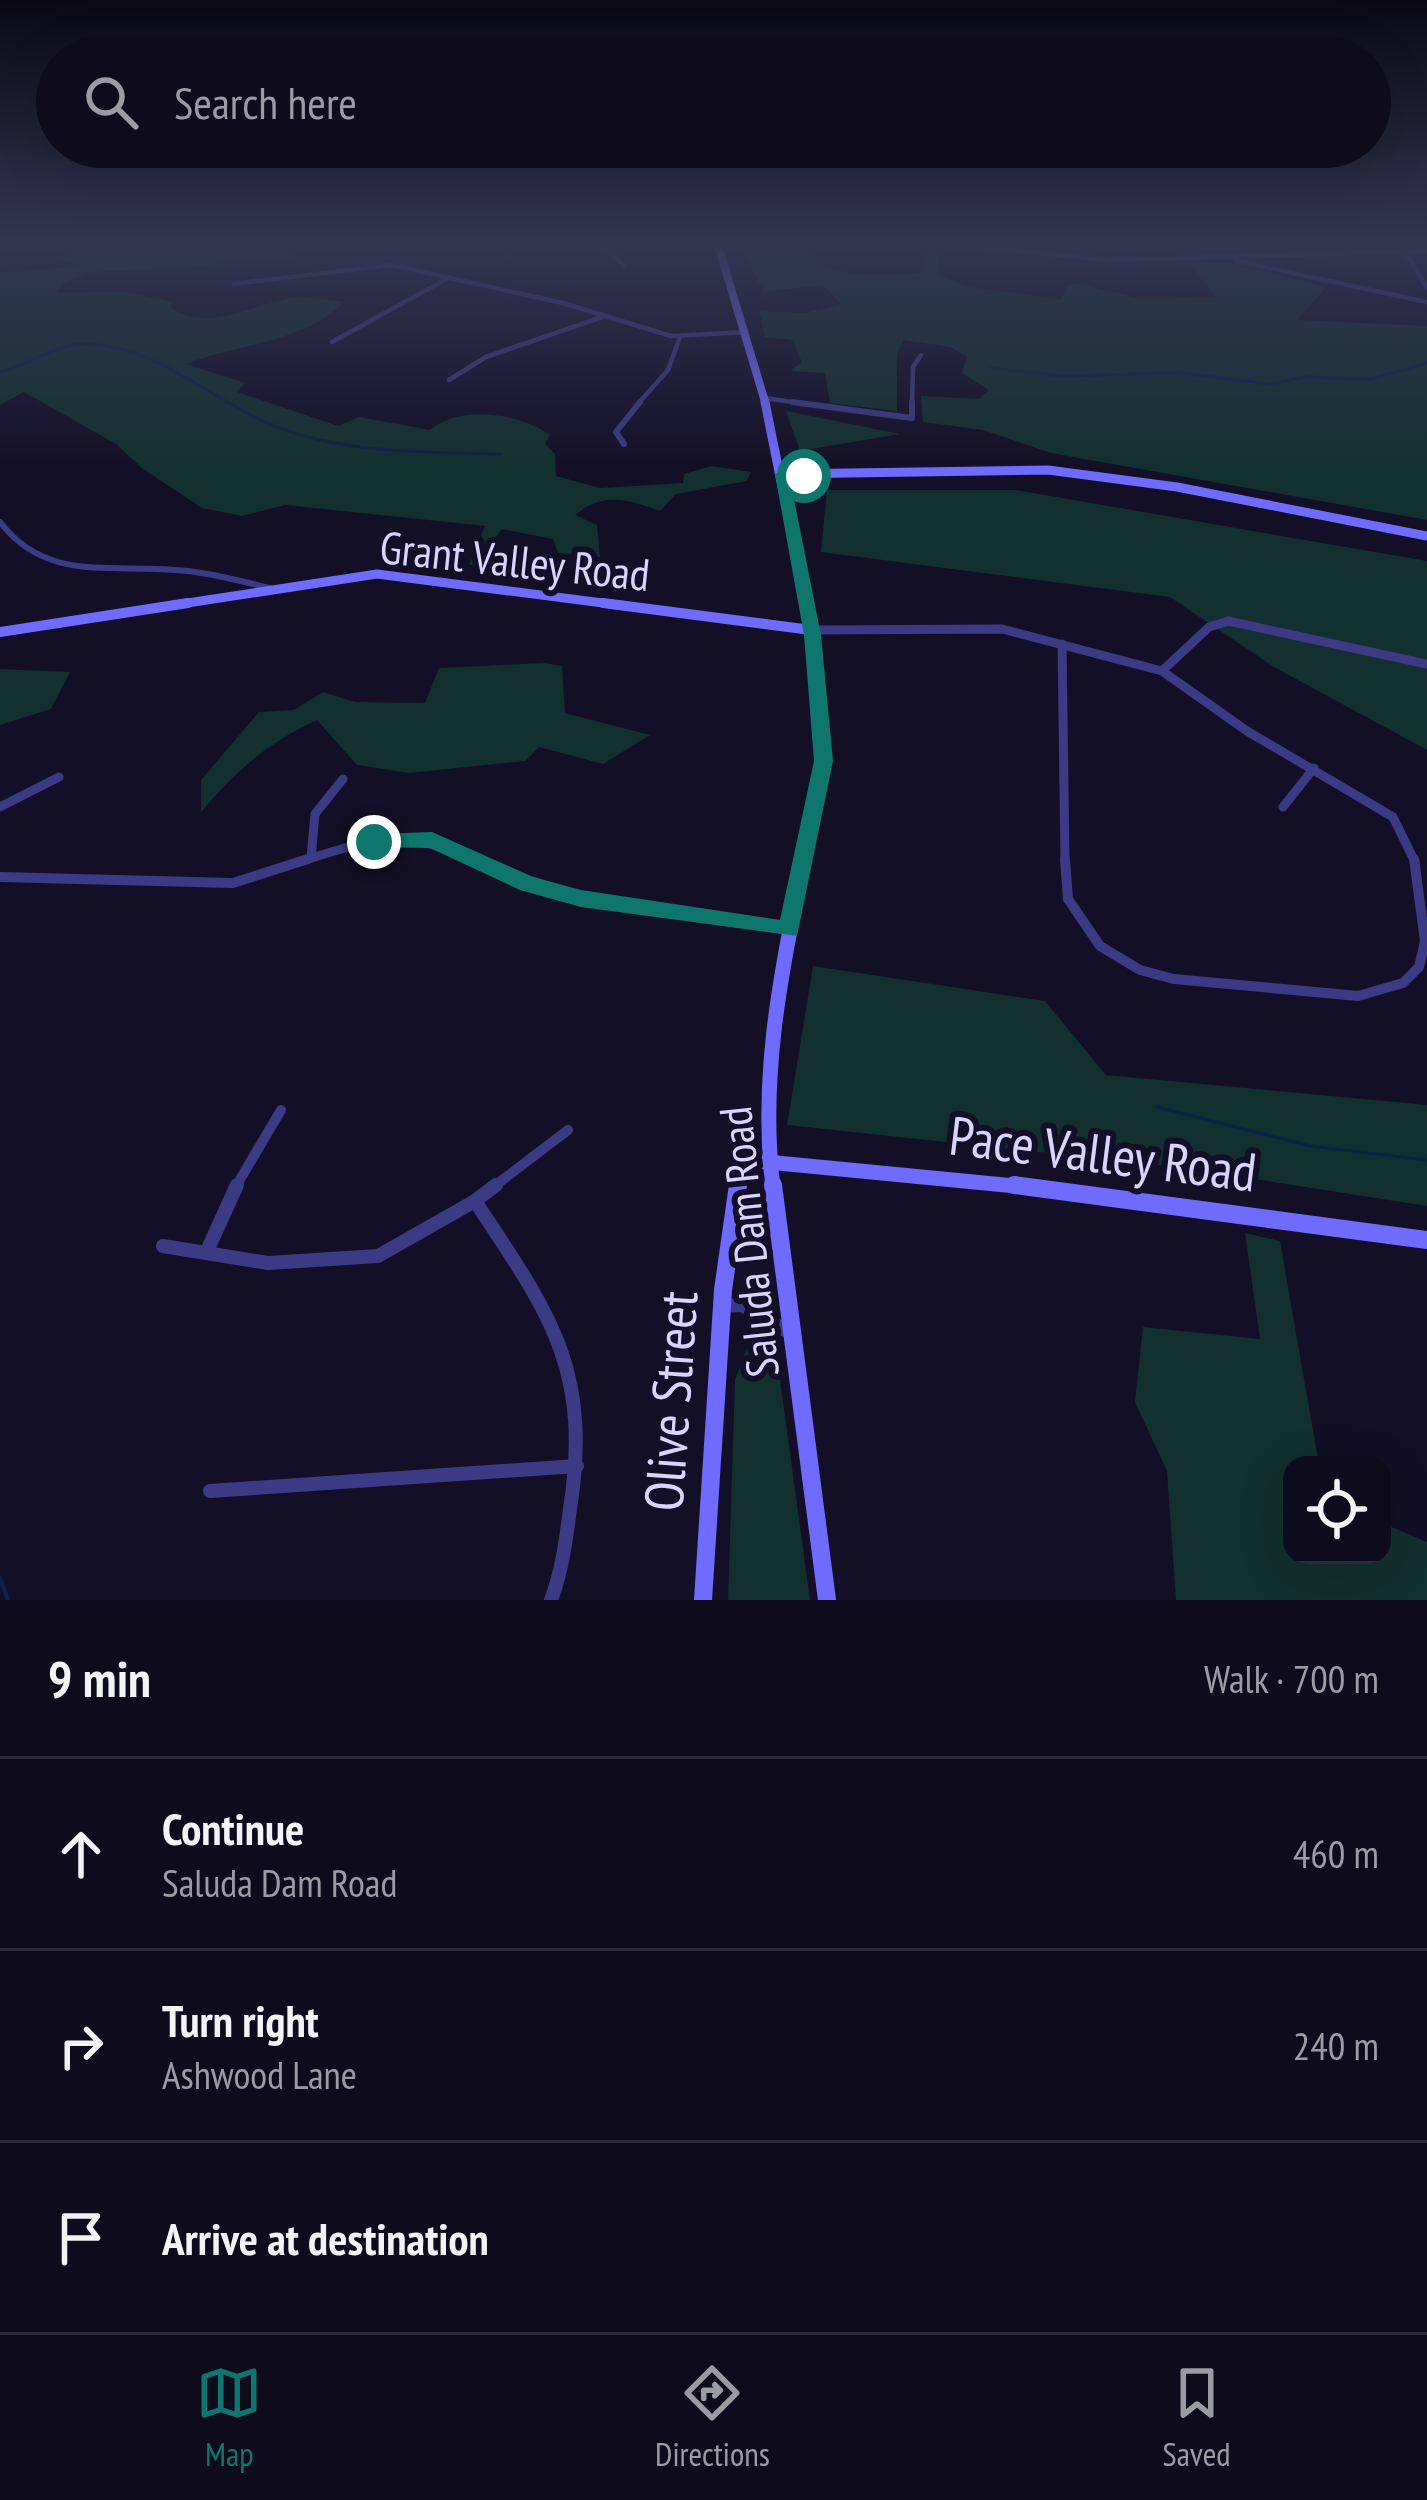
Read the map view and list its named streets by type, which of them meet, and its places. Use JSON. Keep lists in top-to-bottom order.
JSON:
{
  "streets": {
    "street": [
      "Grant Valley Road",
      "Pace Valley Road",
      "Saluda Dam Road",
      "Olive Street"
    ]
  },
  "crossings": [
    ["Grant Valley Road", "Saluda Dam Road"],
    ["Pace Valley Road", "Saluda Dam Road"],
    ["Pace Valley Road", "Olive Street"],
    ["Saluda Dam Road", "Olive Street"]
  ],
  "page": {
    "search": "Search here",
    "heading": ["9 min", "Walk · 700 m"],
    "list": [
      ["Continue", "Saluda Dam Road", "460 m"],
      ["Turn right", "Ashwood Lane", "240 m"],
      "Arrive at destination"
    ],
    "nav": ["Map", "Directions", "Saved"]
  }
}
